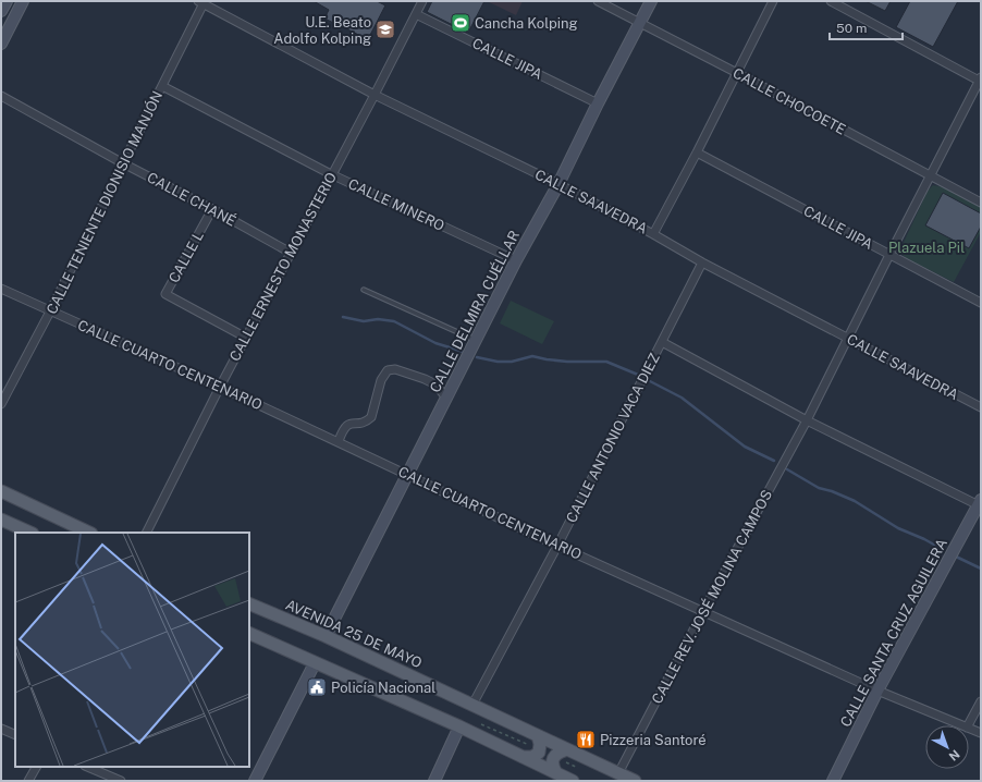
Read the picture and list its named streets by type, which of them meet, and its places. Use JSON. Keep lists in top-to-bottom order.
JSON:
{
  "streets": {
    "main road": ["CALLE DELMIRA CUÉLLAR", "CALLE SANTA CRUZ AGUILERA", "AVENIDA 25 DE MAYO"],
    "street": [
      "CALLE JIPA",
      "CALLE CHOCOETE",
      "CALLE CHANÉ",
      "CALLE SAAVEDRA",
      "CALLE TENIENTE DIONISIO MANJÓN",
      "CALLE MINERO",
      "CALLE L",
      "CALLE ERNESTO MONASTERIO",
      "CALLE CUARTO CENTENARIO",
      "CALLE ANTONIO VACA DIEZ",
      "CALLE REV. JOSÉ MOLINA CAMPOS"
    ]
  },
  "crossings": [
    ["CALLE JIPA", "CALLE ERNESTO MONASTERIO"],
    ["CALLE JIPA", "CALLE DELMIRA CUÉLLAR"],
    ["CALLE JIPA", "CALLE REV. JOSÉ MOLINA CAMPOS"],
    ["CALLE CHOCOETE", "CALLE DELMIRA CUÉLLAR"],
    ["CALLE CHOCOETE", "CALLE REV. JOSÉ MOLINA CAMPOS"],
    ["CALLE CHANÉ", "CALLE TENIENTE DIONISIO MANJÓN"],
    ["CALLE CHANÉ", "CALLE L"],
    ["CALLE CHANÉ", "CALLE ERNESTO MONASTERIO"],
    ["CALLE SAAVEDRA", "CALLE TENIENTE DIONISIO MANJÓN"],
    ["CALLE SAAVEDRA", "CALLE ERNESTO MONASTERIO"],
    ["CALLE SAAVEDRA", "CALLE DELMIRA CUÉLLAR"],
    ["CALLE SAAVEDRA", "CALLE ANTONIO VACA DIEZ"],
    ["CALLE SAAVEDRA", "CALLE REV. JOSÉ MOLINA CAMPOS"],
    ["CALLE TENIENTE DIONISIO MANJÓN", "CALLE MINERO"],
    ["CALLE TENIENTE DIONISIO MANJÓN", "CALLE CUARTO CENTENARIO"],
    ["CALLE MINERO", "CALLE ERNESTO MONASTERIO"],
    ["CALLE MINERO", "CALLE DELMIRA CUÉLLAR"],
    ["CALLE L", "CALLE ERNESTO MONASTERIO"],
    ["CALLE ERNESTO MONASTERIO", "CALLE CUARTO CENTENARIO"],
    ["CALLE DELMIRA CUÉLLAR", "CALLE CUARTO CENTENARIO"],
    ["CALLE DELMIRA CUÉLLAR", "AVENIDA 25 DE MAYO"],
    ["CALLE CUARTO CENTENARIO", "CALLE ANTONIO VACA DIEZ"],
    ["CALLE CUARTO CENTENARIO", "CALLE REV. JOSÉ MOLINA CAMPOS"],
    ["CALLE CUARTO CENTENARIO", "CALLE SANTA CRUZ AGUILERA"],
    ["CALLE ANTONIO VACA DIEZ", "AVENIDA 25 DE MAYO"],
    ["CALLE REV. JOSÉ MOLINA CAMPOS", "AVENIDA 25 DE MAYO"]
  ],
  "parks": ["Plazuela Pil"],
  "places": {
    "sports": ["Cancha Kolping"],
    "school or university": ["U.E. Beato Adolfo Kolping"],
    "public building": ["Policía Nacional"],
    "restaurant": ["Pizzeria Santoré"]
  },
  "scale_bar": "50 m",
  "north": "bottom right"
}
